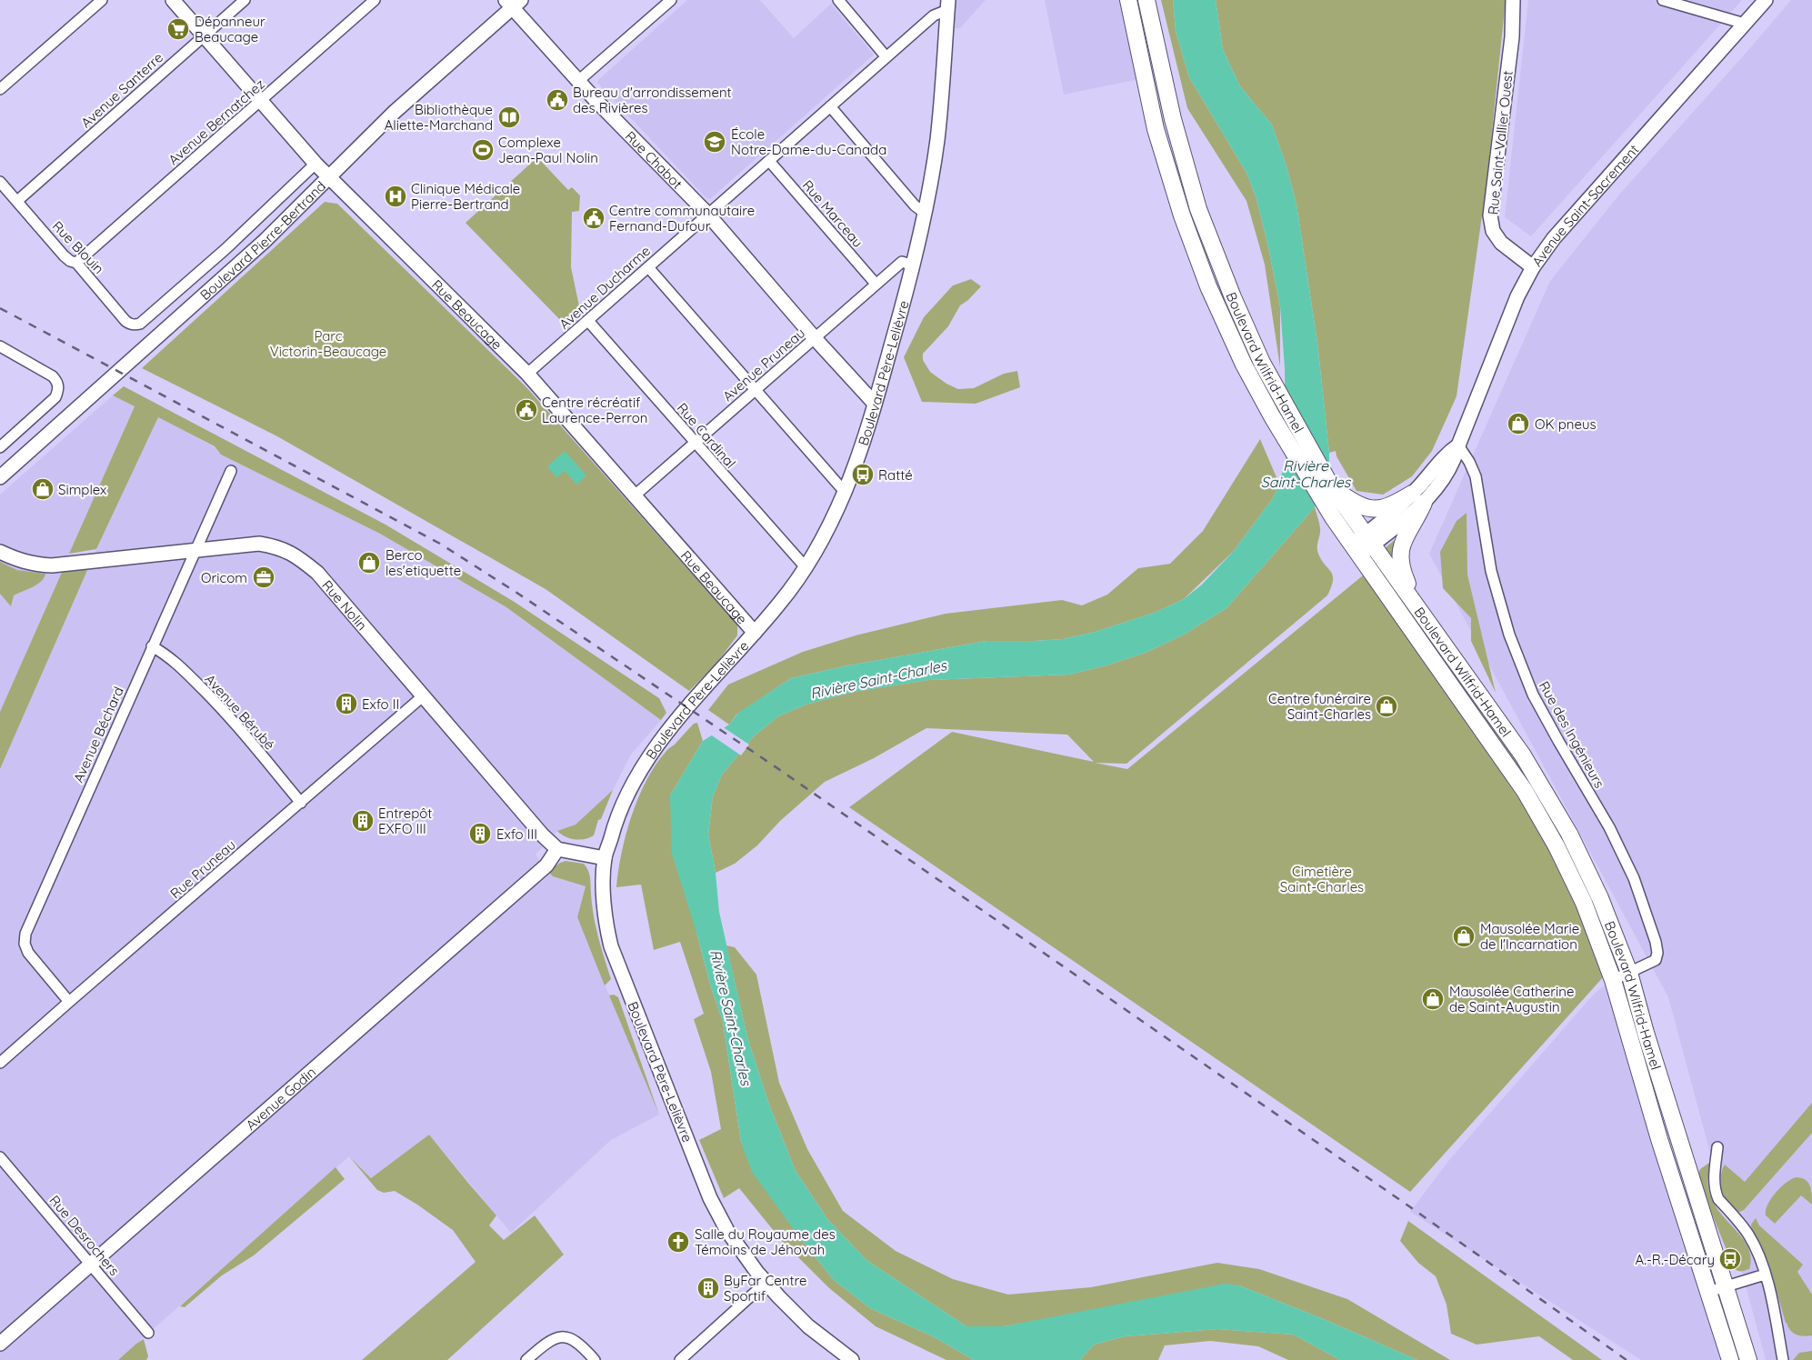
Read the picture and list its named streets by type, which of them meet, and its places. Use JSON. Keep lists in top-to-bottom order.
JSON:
{
  "streets": {
    "main road": ["Boulevard Wilfrid-Hamel"],
    "street": [
      "Avenue Santerre",
      "Avenue Bernatchez",
      "Rue Saint-Vallier Ouest",
      "Rue Chabot",
      "Avenue Saint-Sacrement",
      "Rue Marceau",
      "Boulevard Pierre-Bertrand",
      "Rue Blouin",
      "Avenue Ducharme",
      "Rue Beaucage",
      "Avenue Pruneau",
      "Boulevard Père-Lelièvre",
      "Rue Cardinal",
      "Rue Nolin",
      "Avenue Bérubé",
      "Avenue Béchard",
      "Rue des Ingénieurs",
      "Rue Pruneau",
      "Avenue Godin",
      "Rue Desrochers"
    ]
  },
  "crossings": [
    ["Avenue Santerre", "Rue Blouin"],
    ["Avenue Santerre", "Rue Beaucage"],
    ["Avenue Bernatchez", "Rue Blouin"],
    ["Avenue Bernatchez", "Rue Beaucage"],
    ["Rue Saint-Vallier Ouest", "Avenue Saint-Sacrement"],
    ["Rue Chabot", "Boulevard Pierre-Bertrand"],
    ["Rue Chabot", "Avenue Ducharme"],
    ["Rue Chabot", "Avenue Pruneau"],
    ["Rue Chabot", "Boulevard Père-Lelièvre"],
    ["Avenue Saint-Sacrement", "Boulevard Wilfrid-Hamel"],
    ["Avenue Saint-Sacrement", "Rue des Ingénieurs"],
    ["Rue Marceau", "Avenue Ducharme"],
    ["Rue Marceau", "Avenue Pruneau"],
    ["Boulevard Pierre-Bertrand", "Rue Blouin"],
    ["Boulevard Pierre-Bertrand", "Rue Beaucage"],
    ["Avenue Ducharme", "Rue Beaucage"],
    ["Avenue Ducharme", "Boulevard Père-Lelièvre"],
    ["Avenue Ducharme", "Rue Cardinal"],
    ["Rue Beaucage", "Avenue Pruneau"],
    ["Rue Beaucage", "Boulevard Père-Lelièvre"],
    ["Boulevard Wilfrid-Hamel", "Rue des Ingénieurs"],
    ["Avenue Pruneau", "Boulevard Père-Lelièvre"],
    ["Avenue Pruneau", "Rue Cardinal"],
    ["Boulevard Père-Lelièvre", "Rue Cardinal"],
    ["Rue Nolin", "Avenue Béchard"],
    ["Rue Nolin", "Rue Pruneau"],
    ["Rue Nolin", "Avenue Godin"],
    ["Avenue Bérubé", "Avenue Béchard"],
    ["Avenue Bérubé", "Rue Pruneau"],
    ["Avenue Béchard", "Rue Pruneau"],
    ["Avenue Godin", "Rue Desrochers"]
  ],
  "water": ["Rivière Saint-Charles"],
  "parks": ["Parc Victorin-Beaucage", "Cimetière Saint-Charles"],
  "places": {
    "supermarket": ["Dépanneur Beaucage"],
    "public building": ["Bureau d'arrondissement des Rivières", "Centre communautaire Fernand-Dufour", "Centre récréatif Laurence-Perron"],
    "library": ["Bibliothèque Aliette-Marchand"],
    "school or university": ["École Notre-Dame-du-Canada"],
    "sports": ["Complexe Jean-Paul Nolin"],
    "hospital": ["Clinique Médicale Pierre-Bertrand"],
    "shop": [
      "OK pneus",
      "Simplex",
      "Berco les'etiquette",
      "Centre funéraire Saint-Charles",
      "Mausolée Marie de l'Incarnation",
      "Mausolée Catherine de Saint-Augustin"
    ],
    "bus stop": ["Ratté", "A.-R.-Décary"],
    "office": ["Oricom"],
    "building": [
      "Exfo II",
      "Entrepôt EXFO III",
      "Exfo III",
      "ByFar Centre Sportif"
    ],
    "church": ["Salle du Royaume des Témoins de Jéhovah"]
  }
}
